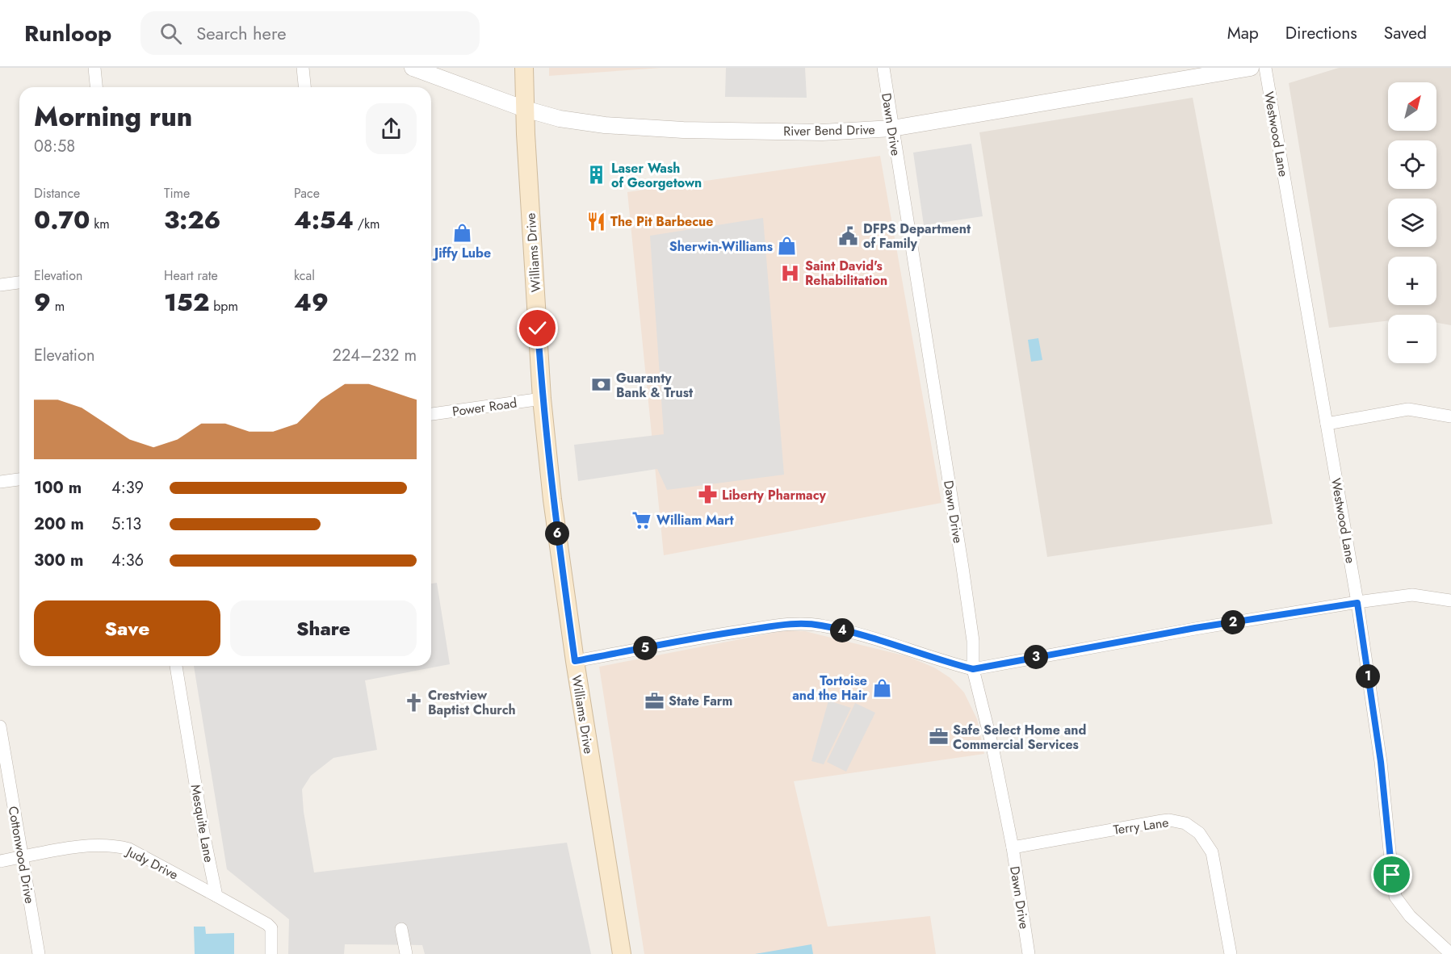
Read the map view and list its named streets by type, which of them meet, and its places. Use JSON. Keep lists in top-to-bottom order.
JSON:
{
  "streets": {
    "main road": ["Williams Drive"],
    "street": [
      "Dawn Drive",
      "River Bend Drive",
      "Westwood Lane",
      "Power Road",
      "Mesquite Lane",
      "Terry Lane",
      "Cottonwood Drive",
      "Judy Drive"
    ]
  },
  "crossings": [
    ["Dawn Drive", "River Bend Drive"],
    ["Dawn Drive", "Terry Lane"],
    ["River Bend Drive", "Williams Drive"],
    ["Williams Drive", "Power Road"],
    ["Mesquite Lane", "Judy Drive"],
    ["Cottonwood Drive", "Judy Drive"]
  ],
  "places": {
    "building": ["Laser Wash of Georgetown"],
    "restaurant": ["The Pit Barbecue"],
    "shop": ["Jiffy Lube", "Sherwin-Williams", "Tortoise and the Hair"],
    "public building": ["DFPS Department of Family"],
    "hospital": ["Saint David's Rehabilitation"],
    "bank": ["Guaranty Bank & Trust"],
    "pharmacy": ["Liberty Pharmacy"],
    "supermarket": ["William Mart"],
    "office": ["State Farm", "Safe Select Home and Commercial Services"],
    "church": ["Crestview Baptist Church"]
  },
  "north": "top right",
  "page": {
    "header": "Runloop",
    "search": "Search here",
    "nav": ["Map", "Directions", "Saved"],
    "map_buttons": ["+", "−"],
    "heading": ["Morning run", "08:58"],
    "stats": [
      ["Distance", "0.70 km"],
      ["Time", "3:26"],
      ["Pace", "4:54 /km"],
      ["Elevation", "9 m"],
      ["Heart rate", "152 bpm"],
      ["kcal", "49"]
    ],
    "chart": ["Elevation", "224–232 m"],
    "list": [
      {
        "name": "100 m",
        "note": "4:39"
      },
      {
        "name": "200 m",
        "note": "5:13"
      },
      {
        "name": "300 m",
        "note": "4:36"
      }
    ],
    "pins": [
      "6",
      "2",
      "4",
      "5",
      "3",
      "1"
    ],
    "buttons": ["Save", "Share"]
  }
}
